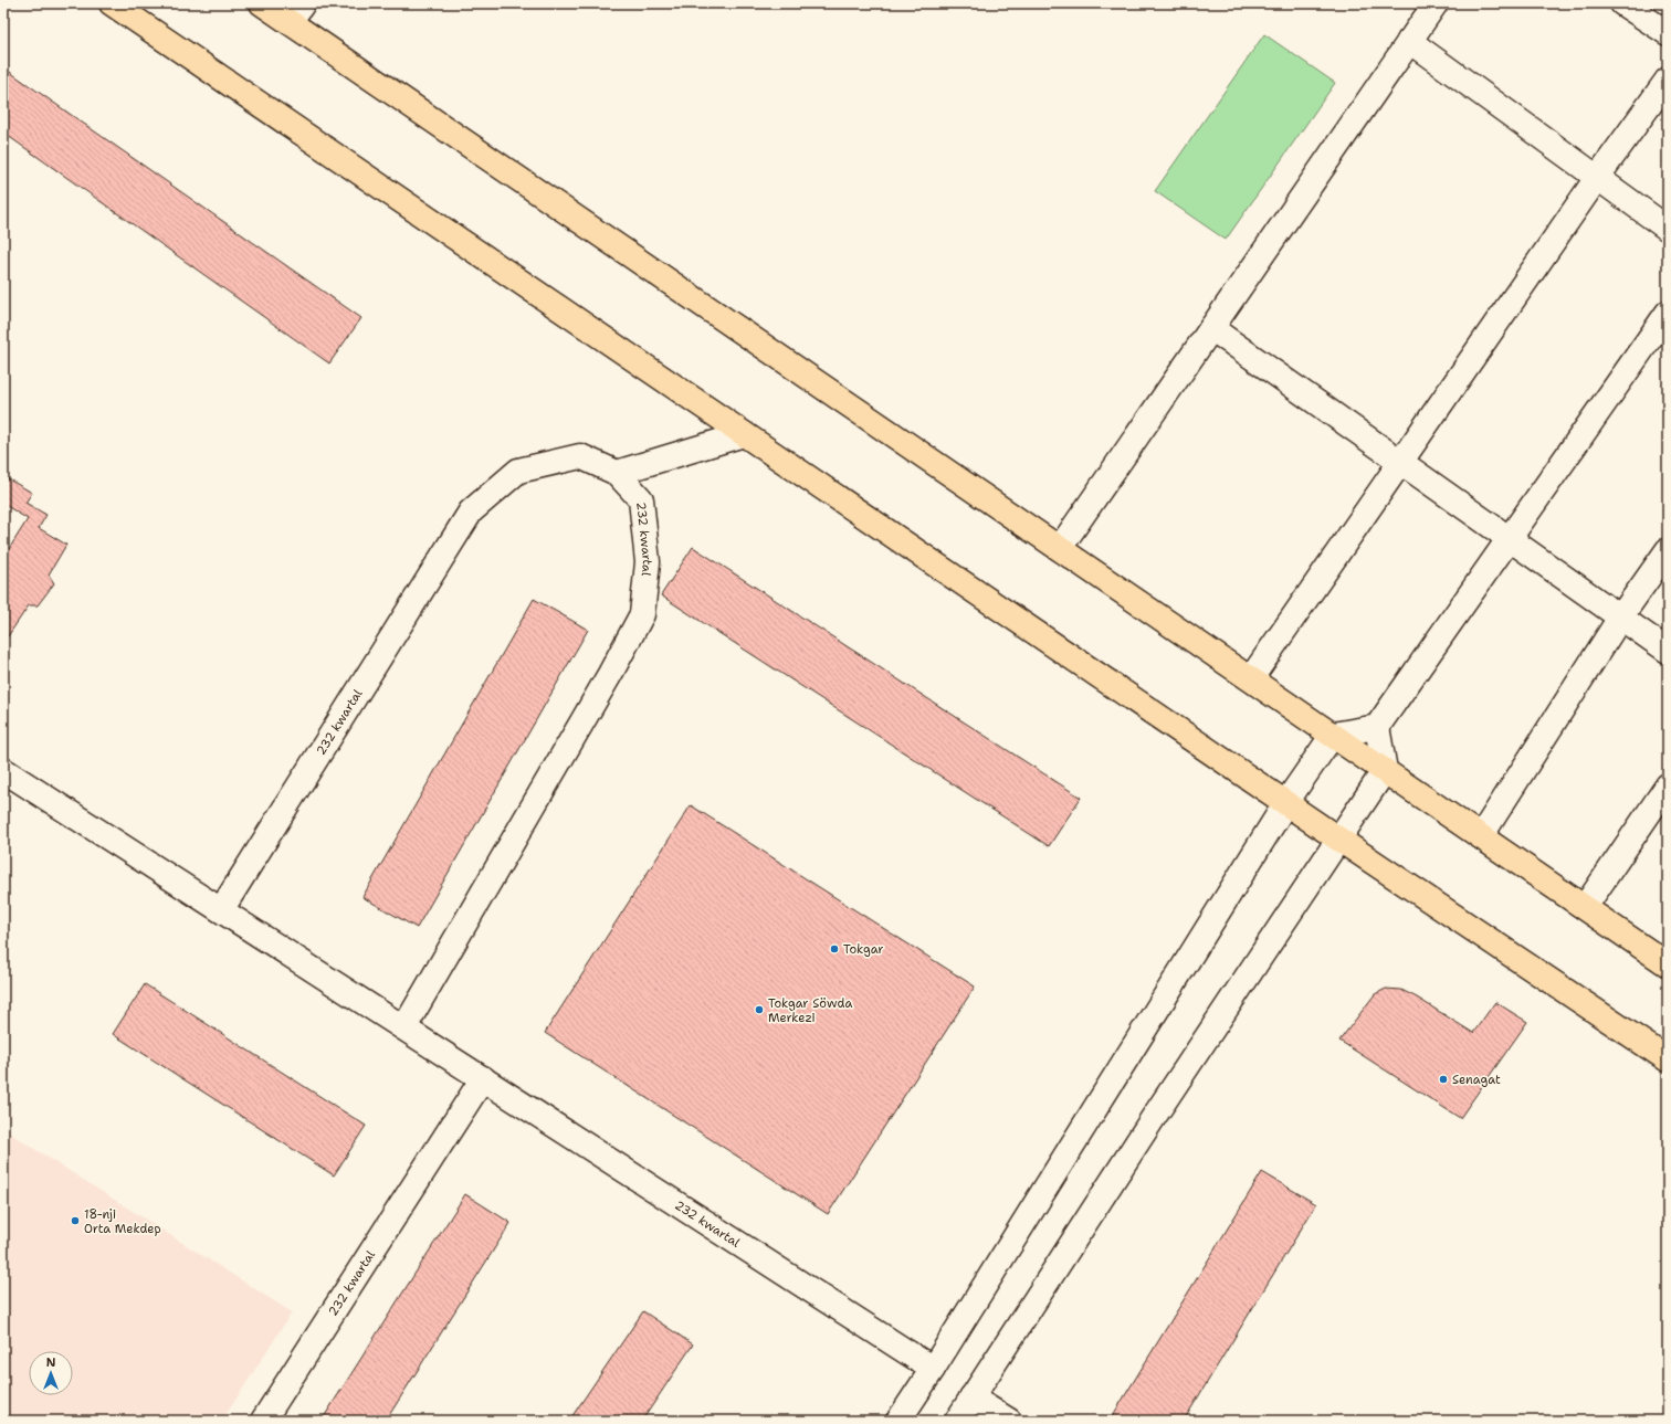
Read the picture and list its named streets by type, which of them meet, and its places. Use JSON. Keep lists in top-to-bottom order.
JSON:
{
  "streets": {
    "street": ["232 kwartal"]
  },
  "places": [
    "Tokgar",
    "Tokgar Söwda Merkezi",
    "Senagat",
    "18-nji Orta Mekdep"
  ],
  "north": "top"
}
